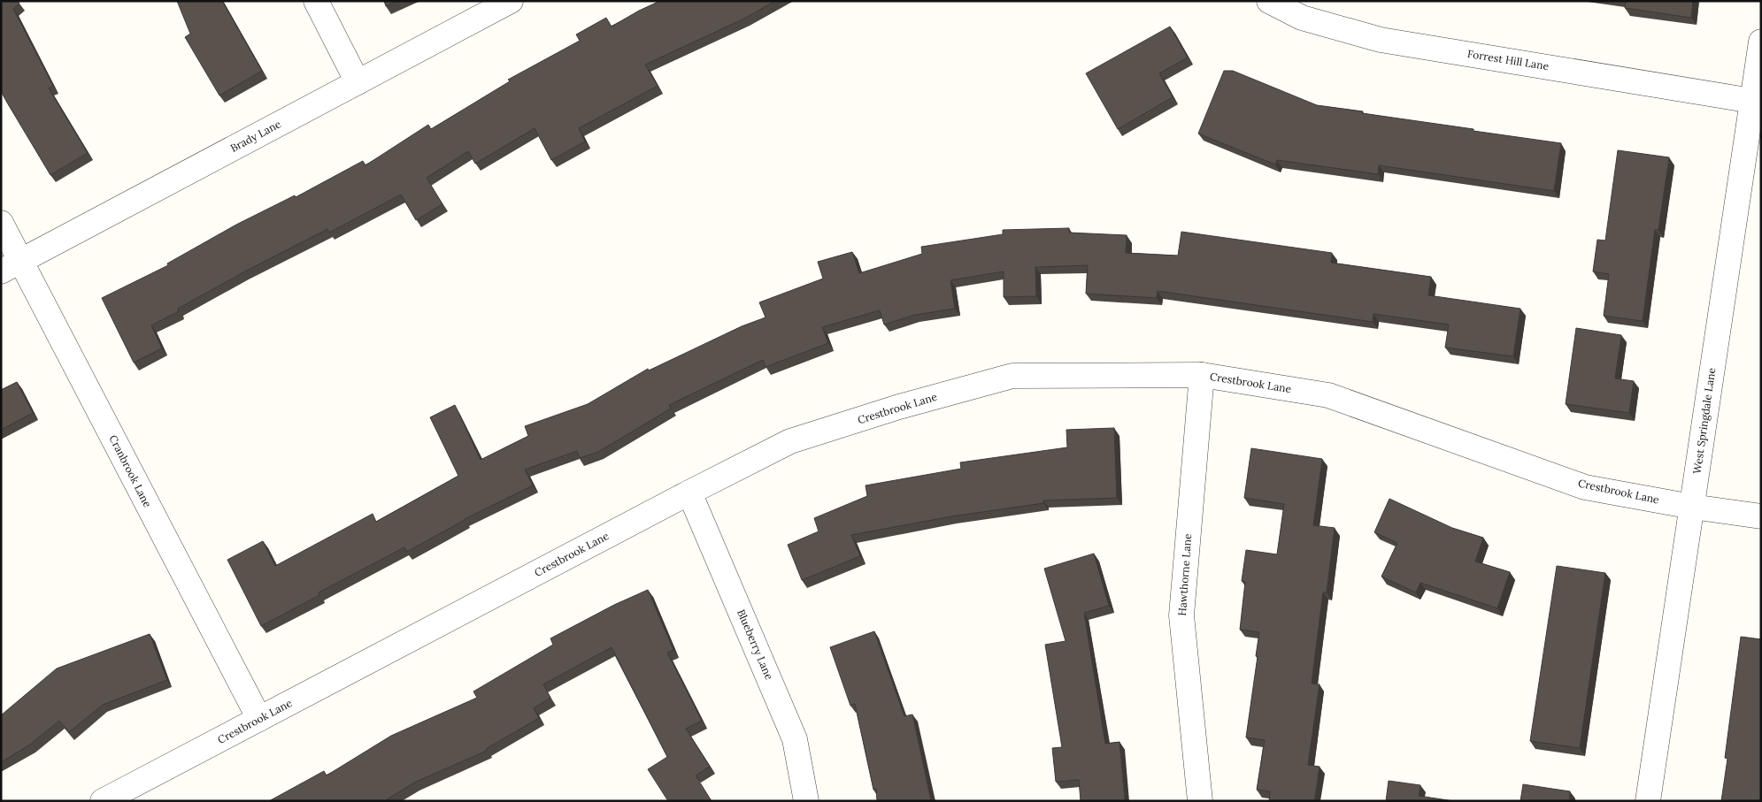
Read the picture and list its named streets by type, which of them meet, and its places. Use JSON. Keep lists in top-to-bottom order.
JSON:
{
  "streets": {
    "street": [
      "Forrest Hill Lane",
      "Brady Lane",
      "Crestbrook Lane",
      "West Springdale Lane",
      "Cranbrook Lane",
      "Hawthorne Lane",
      "Blueberry Lane"
    ]
  },
  "crossings": [
    ["Forrest Hill Lane", "West Springdale Lane"],
    ["Brady Lane", "Cranbrook Lane"],
    ["Crestbrook Lane", "West Springdale Lane"],
    ["Crestbrook Lane", "Cranbrook Lane"],
    ["Crestbrook Lane", "Hawthorne Lane"],
    ["Crestbrook Lane", "Blueberry Lane"]
  ]
}
